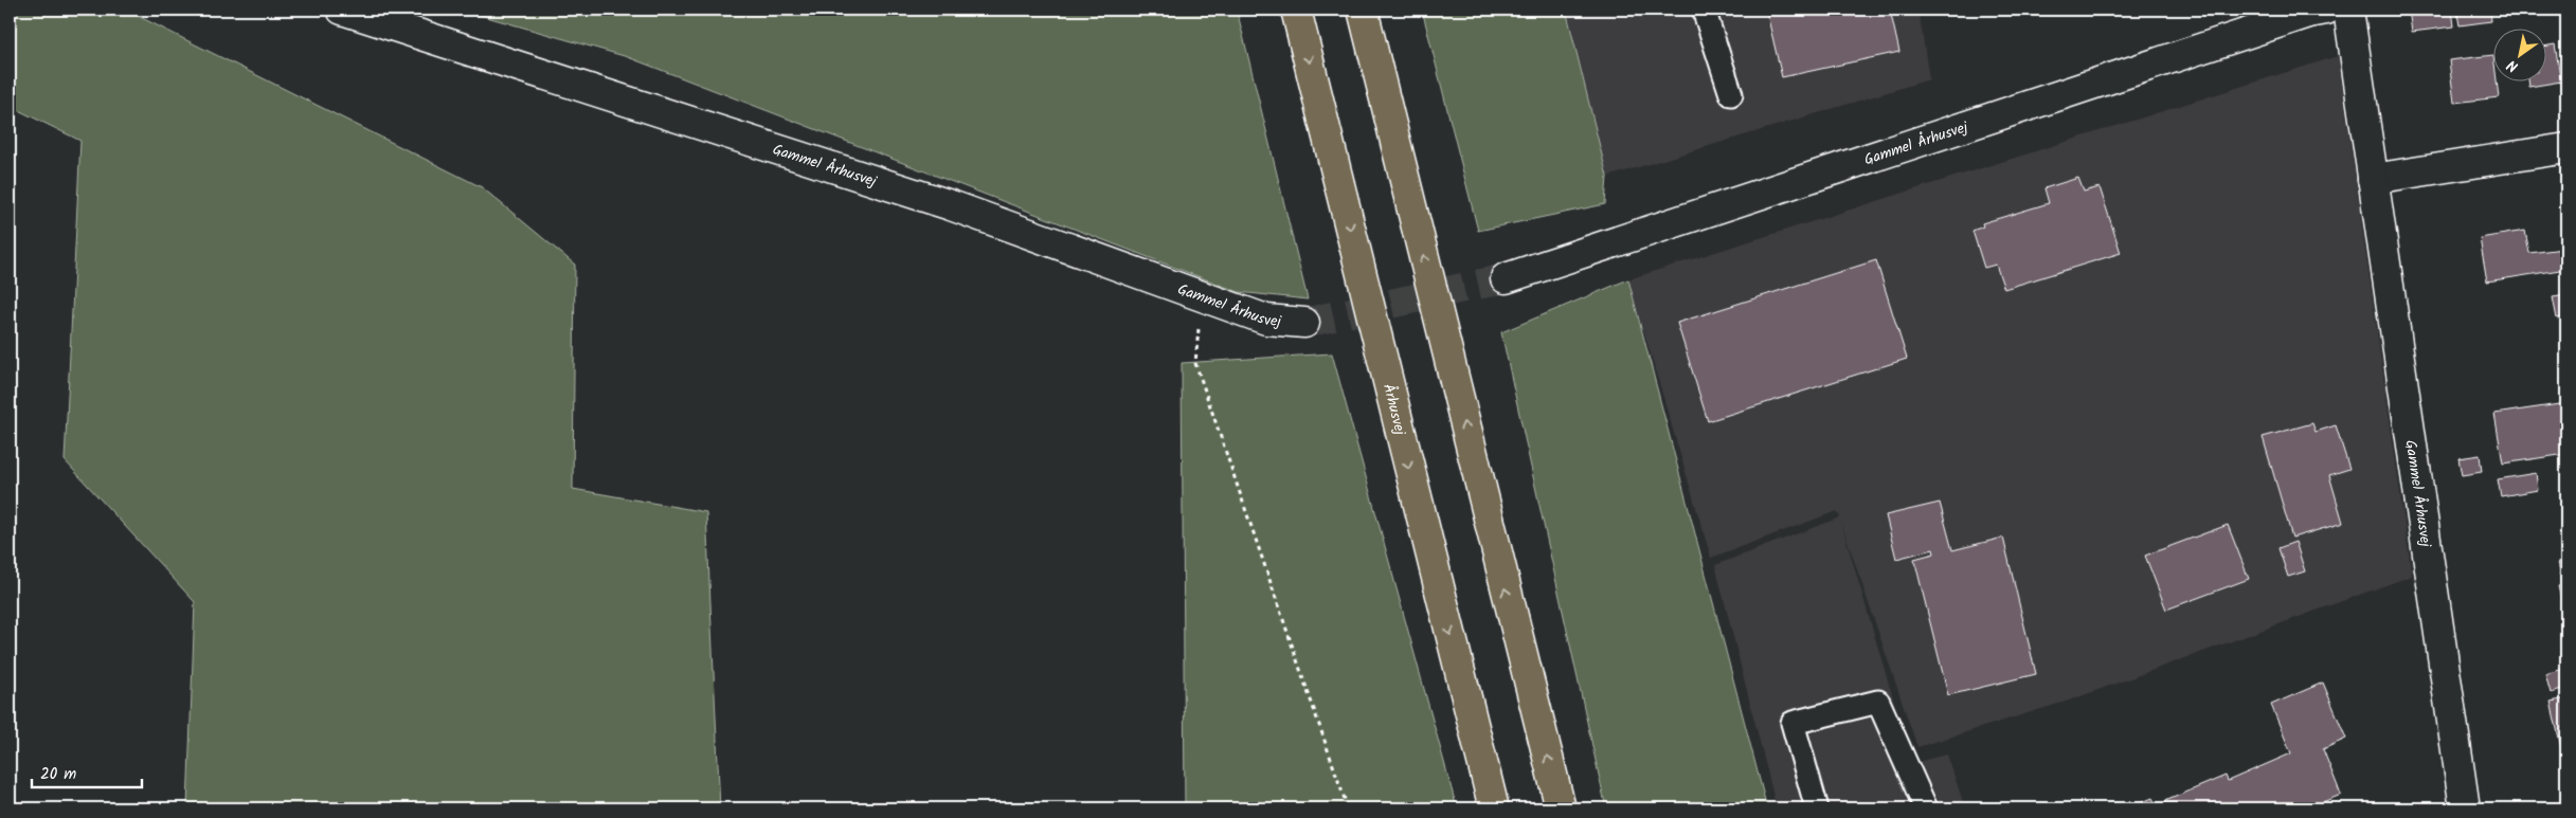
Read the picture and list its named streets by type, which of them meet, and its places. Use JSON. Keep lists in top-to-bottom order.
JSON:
{
  "streets": {
    "main road": ["Århusvej"],
    "street": ["Gammel Århusvej"]
  },
  "scale_bar": "20 m",
  "north": "bottom left"
}
